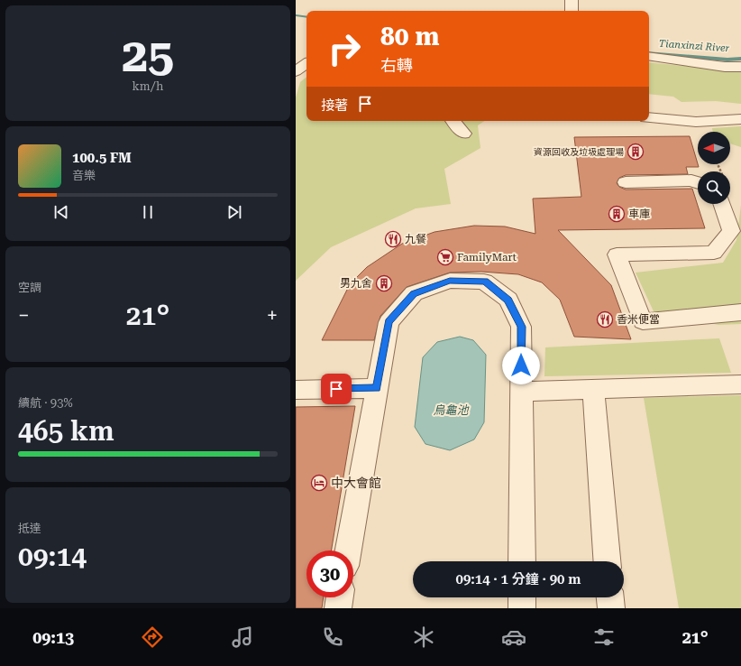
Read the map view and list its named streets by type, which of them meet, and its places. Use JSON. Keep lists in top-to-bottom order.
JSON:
{
  "water": ["Tianxinzi River", "烏龜池"],
  "places": {
    "building": ["資源回收及垃圾處理場", "車庫", "男九舍"],
    "restaurant": ["九餐", "香米便當"],
    "supermarket": ["FamilyMart"],
    "hotel": ["中大會館"]
  },
  "north": "left",
  "page": {
    "tile": [
      ["25", "km/h"],
      "空調",
      ["續航 · 93%", "465 km"],
      ["抵達", "09:14"]
    ],
    "turn": ["80 m", "右轉"],
    "then": "接著",
    "song": ["100.5 FM", "音樂"],
    "heat": ["−", "21°", "+"],
    "limit": "30",
    "trip": "09:14 · 1 分鐘 · 90 m",
    "tabs": ["09:13", "21°"]
  }
}
